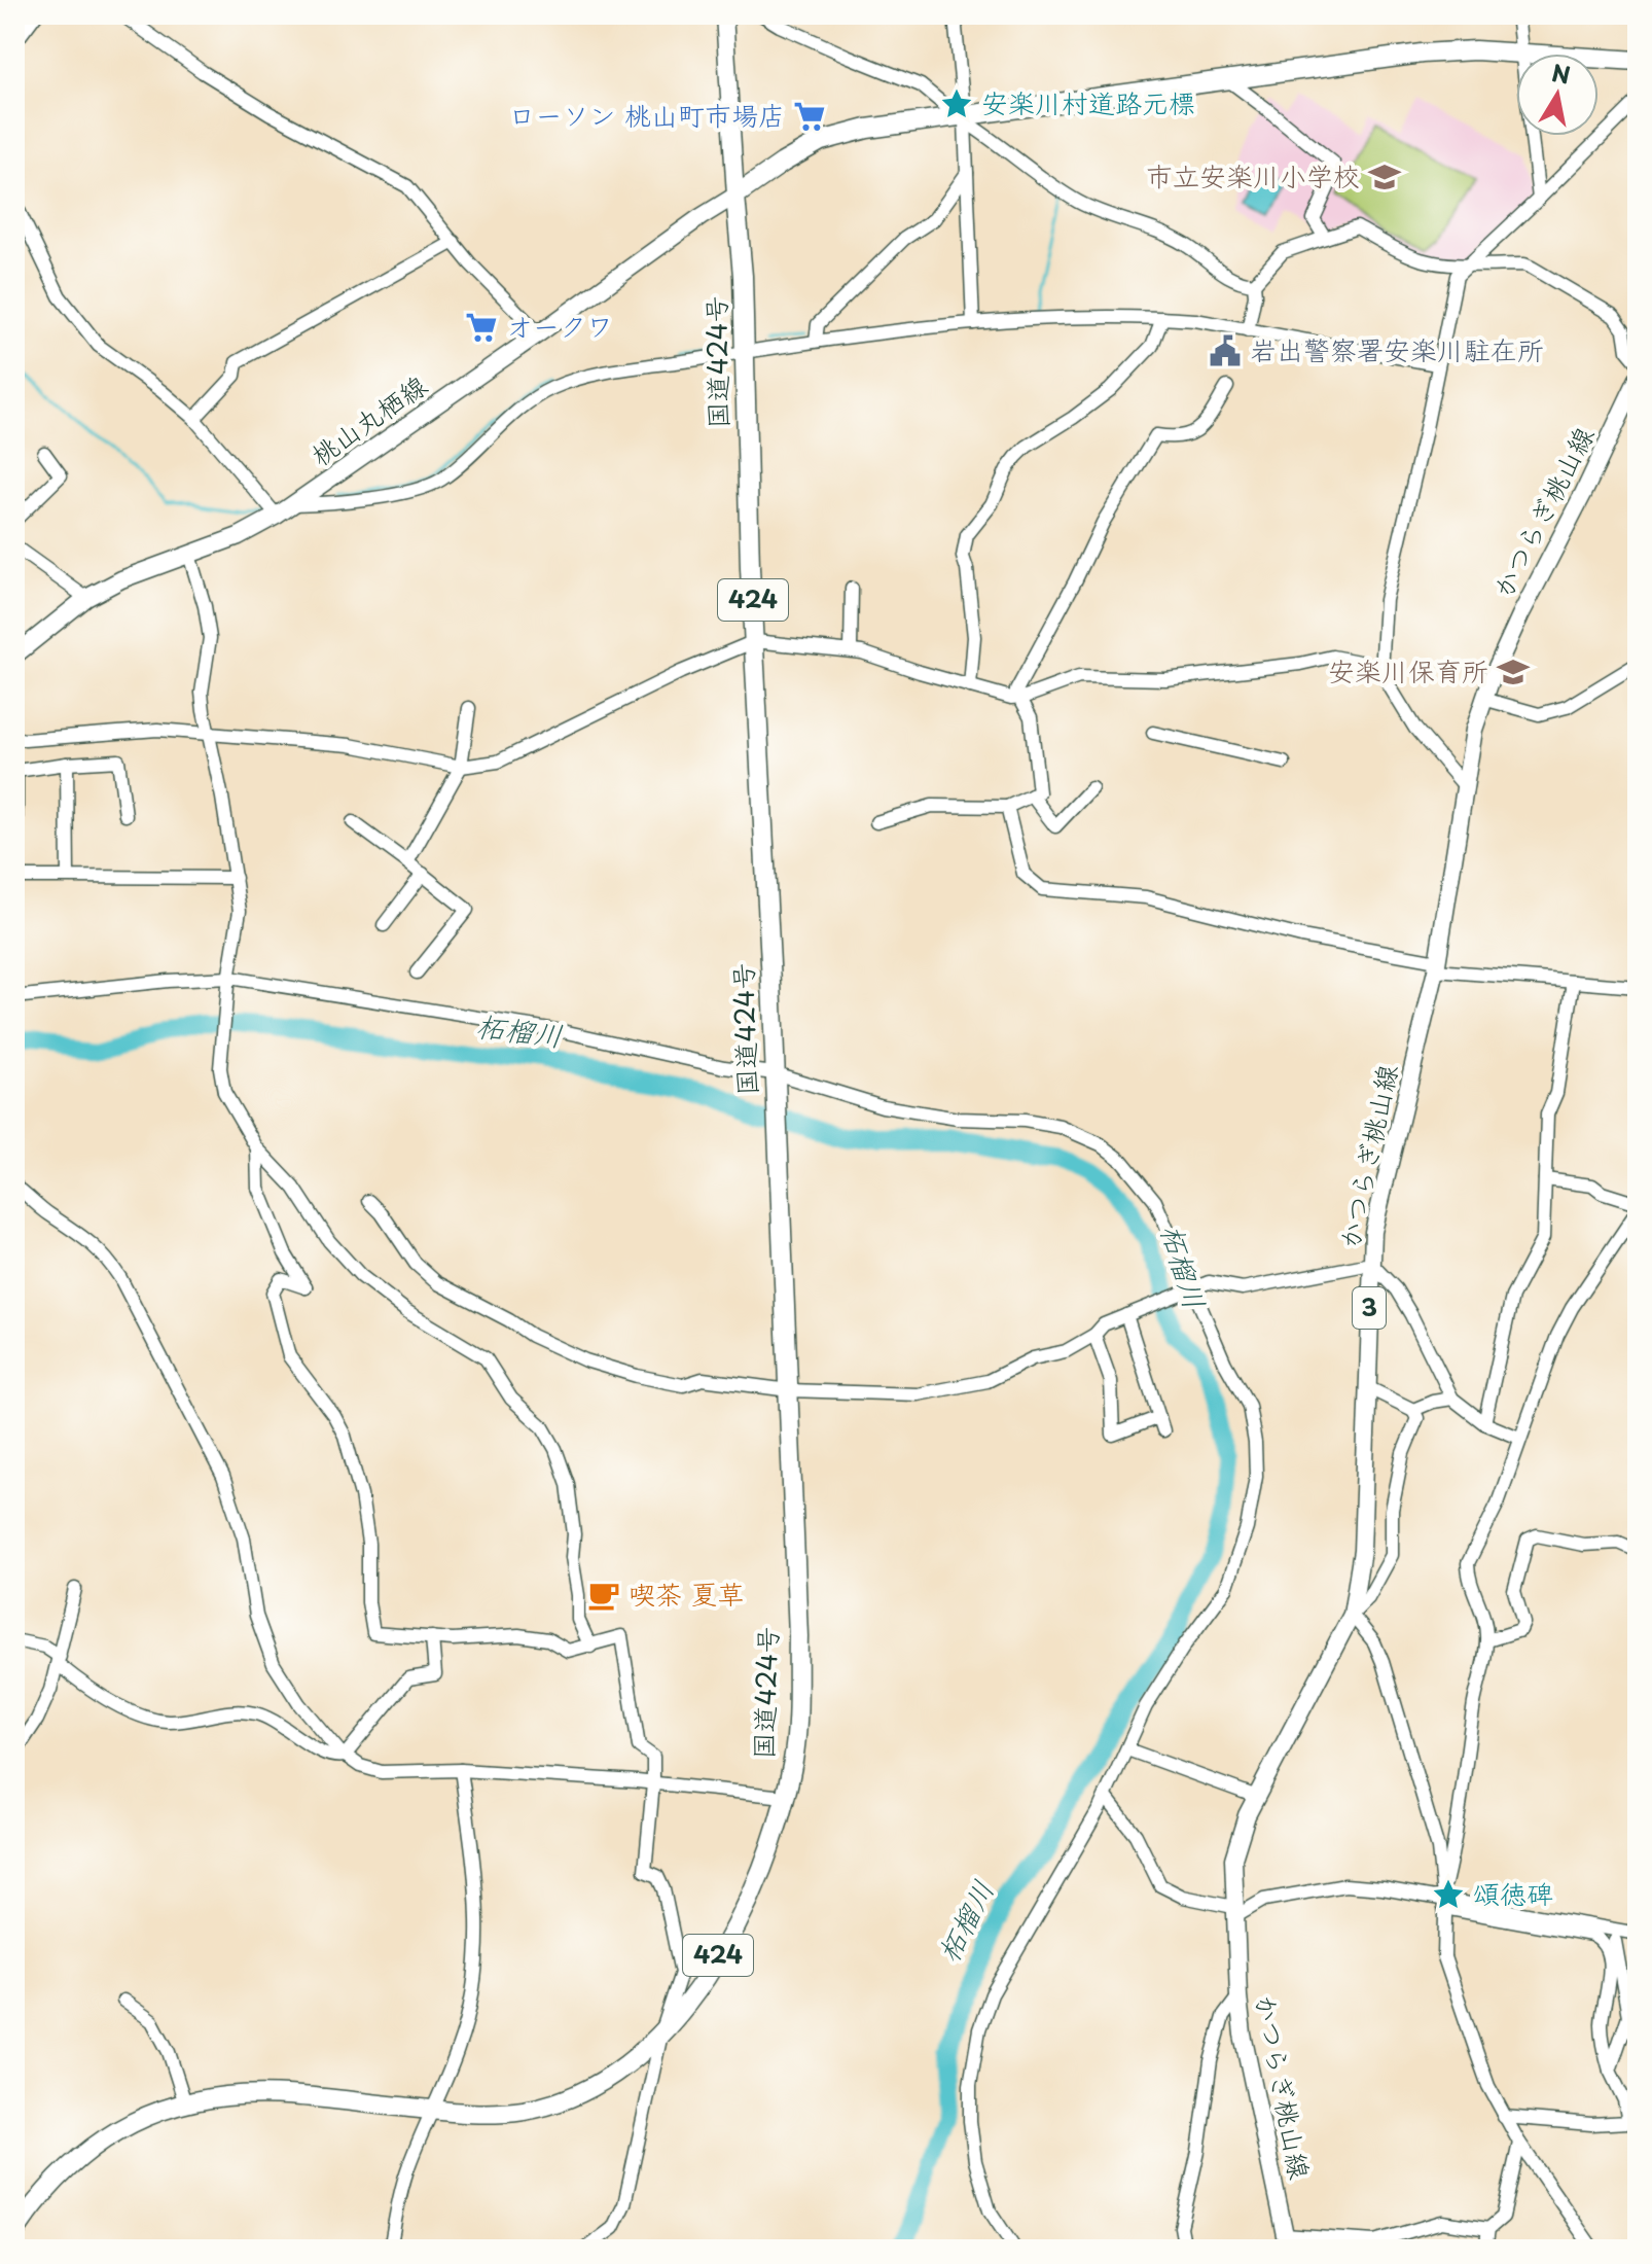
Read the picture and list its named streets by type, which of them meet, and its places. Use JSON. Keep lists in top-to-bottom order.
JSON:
{
  "streets": {
    "highway": ["国道424号", "424"],
    "main road": ["桃山丸栖線", "かつらぎ桃山線", "3"]
  },
  "crossings": [
    ["国道424号", "桃山丸栖線"]
  ],
  "water": ["柘榴川"],
  "places": {
    "place": ["安楽川村道路元標", "頌徳碑"],
    "supermarket": ["ローソン 桃山町市場店", "オークワ"],
    "school or university": ["市立安楽川小学校", "安楽川保育所"],
    "public building": ["岩出警察署安楽川駐在所"],
    "cafe": ["喫茶 夏草"]
  },
  "north": "top"
}
